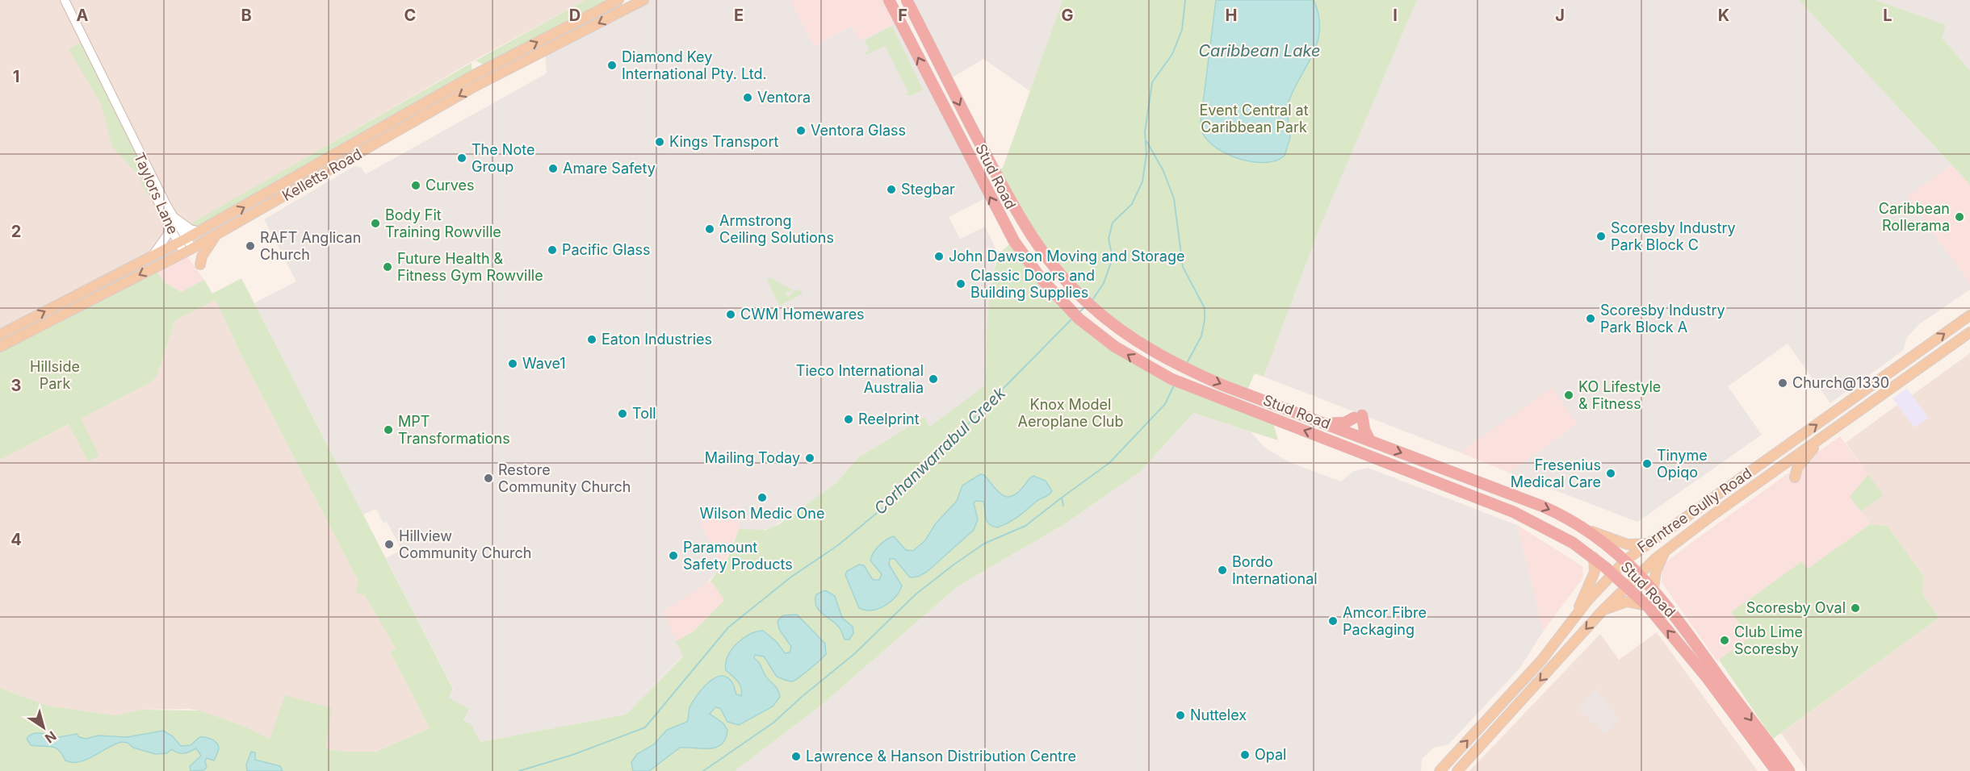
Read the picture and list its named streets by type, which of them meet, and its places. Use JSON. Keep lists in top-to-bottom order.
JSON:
{
  "streets": {
    "highway": ["Stud Road"],
    "main road": ["Kelletts Road", "Taylors Lane", "Ferntree Gully Road"]
  },
  "crossings": [
    ["Kelletts Road", "Taylors Lane"],
    ["Stud Road", "Ferntree Gully Road"]
  ],
  "water": ["Caribbean Lake", "Corhanwarrabul Creek"],
  "parks": ["Event Central at Caribbean Park", "Hillside Park", "Knox Model Aeroplane Club"],
  "places": [
    "Diamond Key International Pty. Ltd.",
    "Ventora",
    "Ventora Glass",
    "Kings Transport",
    "The Note Group",
    "Amare Safety",
    "Curves",
    "Stegbar",
    "Caribbean Rollerama",
    "Body Fit Training Rowville",
    "Armstrong Ceiling Solutions",
    "Scoresby Industry Park Block C",
    "RAFT Anglican Church",
    "Pacific Glass",
    "John Dawson Moving and Storage",
    "Future Health & Fitness Gym Rowville",
    "Classic Doors and Building Supplies",
    "CWM Homewares",
    "Scoresby Industry Park Block A",
    "Eaton Industries",
    "Wave1",
    "Tieco International Australia",
    "Church@1330",
    "KO Lifestyle & Fitness",
    "Toll",
    "Reelprint",
    "MPT Transformations",
    "Mailing Today",
    "Tinyme Opiqo",
    "Fresenius Medical Care",
    "Restore Community Church",
    "Wilson Medic One",
    "Hillview Community Church",
    "Paramount Safety Products",
    "Bordo International",
    "Scoresby Oval",
    "Amcor Fibre Packaging",
    "Club Lime Scoresby",
    "Nuttelex",
    "Opal",
    "Lawrence & Hanson Distribution Centre"
  ],
  "north": "bottom right",
  "grid": {
    "columns": [
      "A",
      "B",
      "C",
      "D",
      "E",
      "F",
      "G",
      "H",
      "I",
      "J",
      "K",
      "L"
    ],
    "rows": [
      "1",
      "2",
      "3",
      "4"
    ]
  }
}
